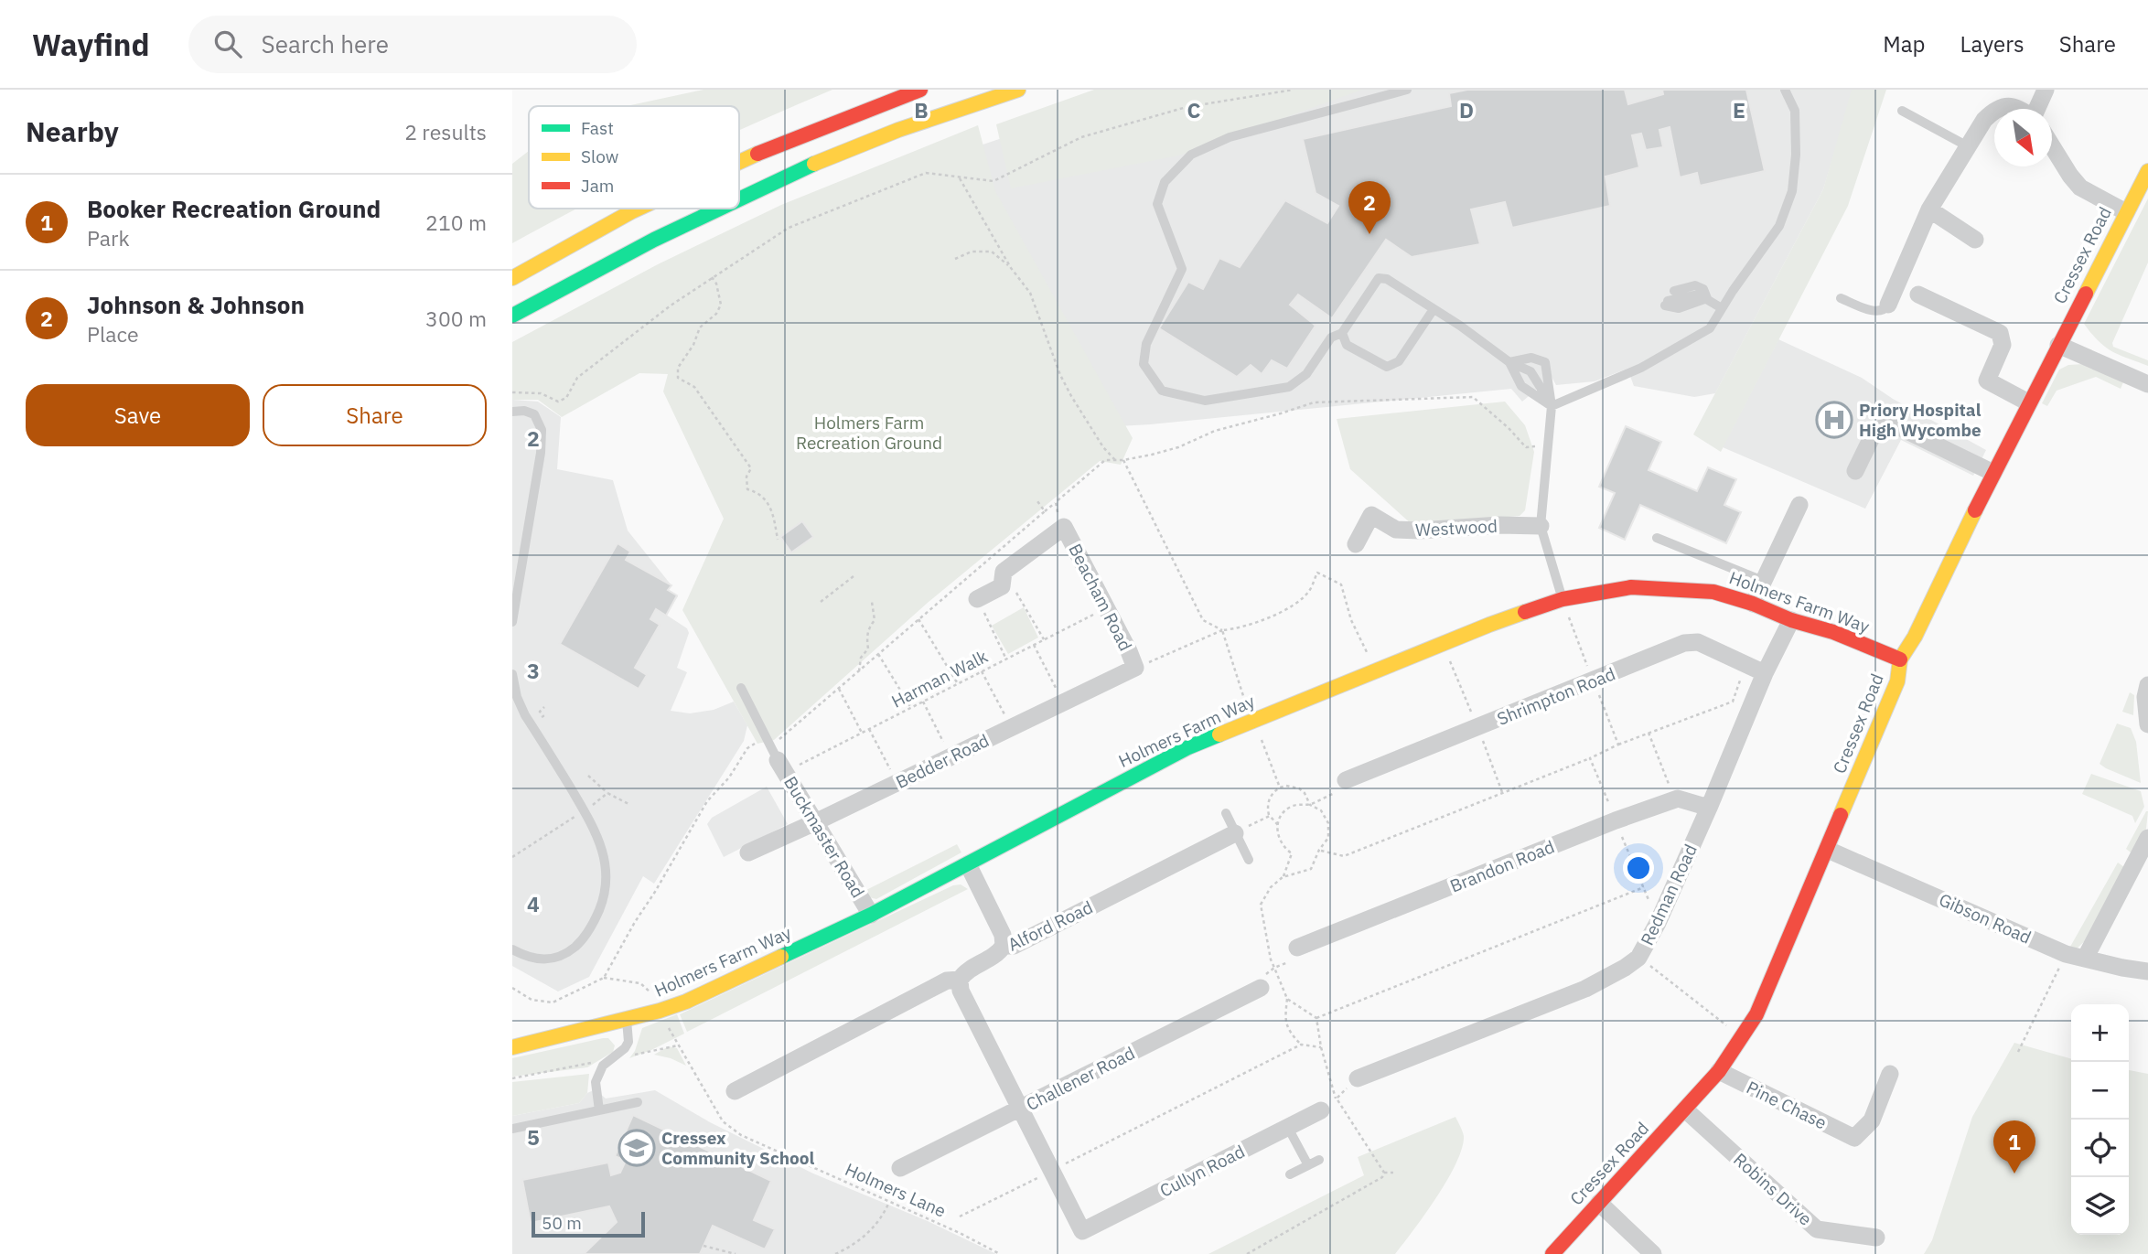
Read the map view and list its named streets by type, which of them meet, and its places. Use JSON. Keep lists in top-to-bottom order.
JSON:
{
  "streets": {
    "main road": ["Cressex Road", "Holmers Farm Way"],
    "street": [
      "Westwood",
      "Beacham Road",
      "Shrimpton Road",
      "Bedder Road",
      "Buckmaster Road",
      "Brandon Road",
      "Redman Road",
      "Gibson Road",
      "Alford Road",
      "Challener Road",
      "Pine Chase",
      "Cullyn Road",
      "Robins Drive"
    ],
    "path": ["Harman Walk", "Holmers Lane"]
  },
  "crossings": [
    ["Cressex Road", "Holmers Farm Way"],
    ["Cressex Road", "Gibson Road"],
    ["Cressex Road", "Pine Chase"],
    ["Cressex Road", "Robins Drive"],
    ["Beacham Road", "Harman Walk"],
    ["Beacham Road", "Bedder Road"],
    ["Holmers Farm Way", "Buckmaster Road"],
    ["Holmers Farm Way", "Redman Road"],
    ["Holmers Farm Way", "Holmers Lane"],
    ["Harman Walk", "Buckmaster Road"],
    ["Shrimpton Road", "Redman Road"],
    ["Bedder Road", "Buckmaster Road"]
  ],
  "parks": ["Holmers Farm Recreation Ground"],
  "places": {
    "hospital": ["Priory Hospital High Wycombe"],
    "school or university": ["Cressex Community School"]
  },
  "legend": ["Fast", "Slow", "Jam"],
  "scale_bar": "50 m",
  "north": "bottom right",
  "page": {
    "header": "Wayfind",
    "search": "Search here",
    "nav": ["Map", "Layers", "Share"],
    "heading": ["Nearby", "2 results"],
    "list": [
      {
        "mark": "1",
        "name": "Booker Recreation Ground",
        "note": "Park",
        "value": "210 m"
      },
      {
        "mark": "2",
        "name": "Johnson & Johnson",
        "note": "Place",
        "value": "300 m"
      }
    ],
    "pins": ["2", "1"],
    "buttons": ["Save", "Share"],
    "map_buttons": ["+", "−"],
    "scale": "50 m"
  },
  "grid": {
    "columns": [
      "B",
      "C",
      "D",
      "E"
    ],
    "rows": [
      "2",
      "3",
      "4",
      "5"
    ]
  }
}
